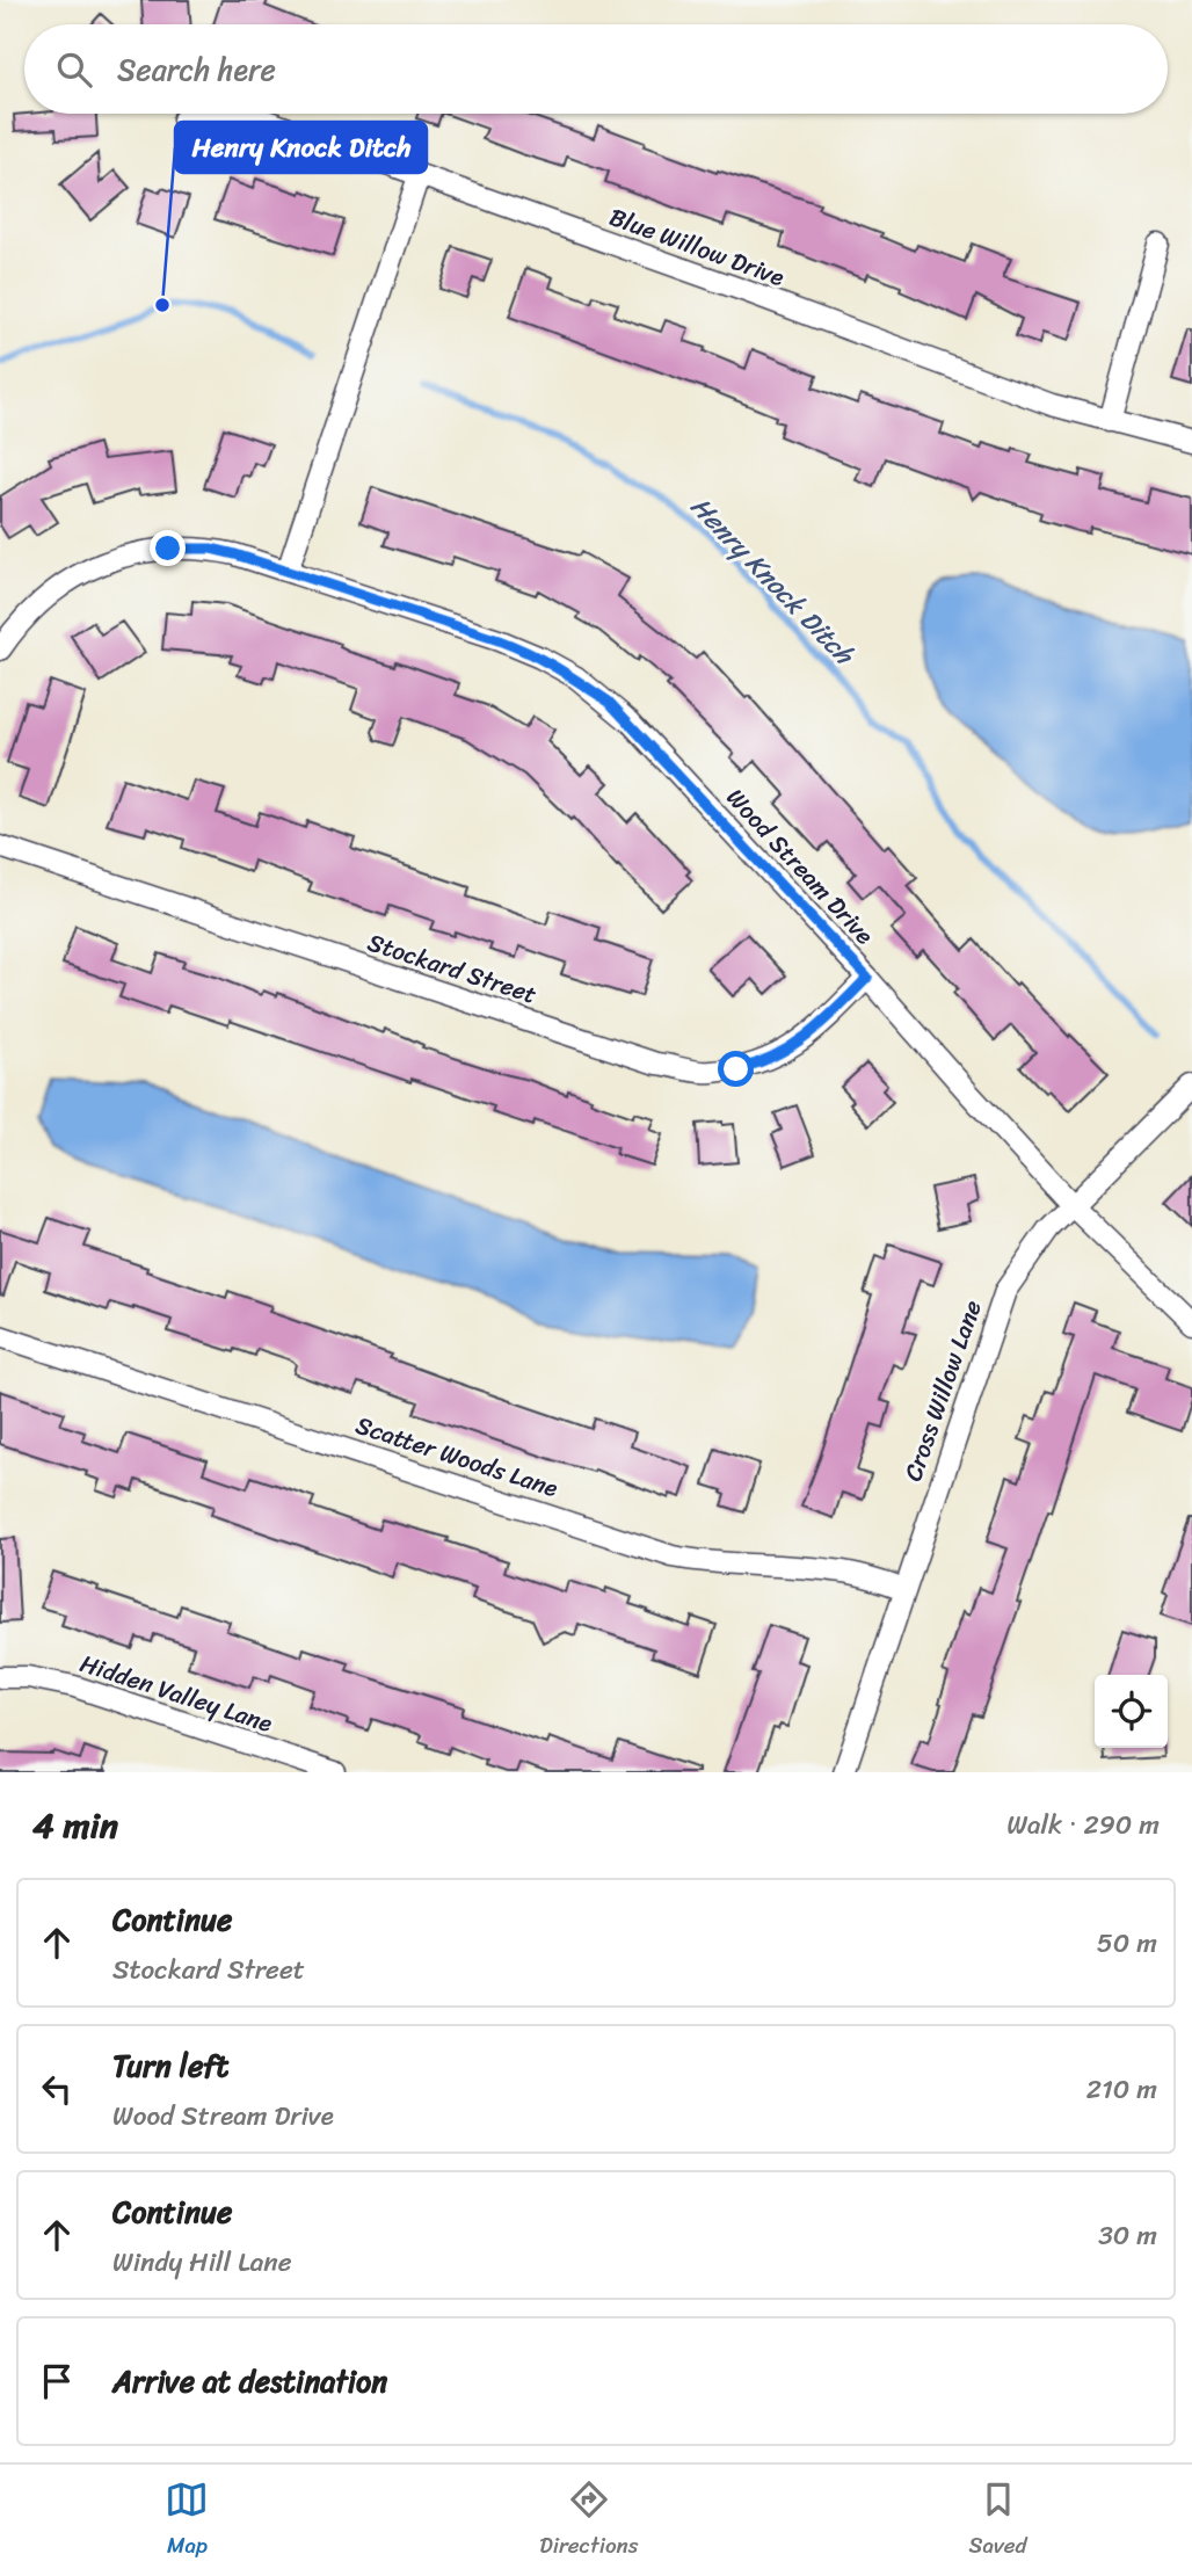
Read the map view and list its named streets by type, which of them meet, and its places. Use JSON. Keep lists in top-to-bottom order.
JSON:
{
  "streets": {
    "street": [
      "Blue Willow Drive",
      "Wood Stream Drive",
      "Stockard Street",
      "Cross Willow Lane",
      "Scatter Woods Lane",
      "Hidden Valley Lane"
    ]
  },
  "crossings": [
    ["Wood Stream Drive", "Stockard Street"],
    ["Wood Stream Drive", "Cross Willow Lane"],
    ["Cross Willow Lane", "Scatter Woods Lane"]
  ],
  "water": ["Henry Knock Ditch"],
  "places": ["Henry Knock Ditch"],
  "page": {
    "search": "Search here",
    "heading": ["4 min", "Walk · 290 m"],
    "list": [
      ["Continue", "Stockard Street", "50 m"],
      ["Turn left", "Wood Stream Drive", "210 m"],
      ["Continue", "Windy Hill Lane", "30 m"],
      "Arrive at destination"
    ],
    "nav": ["Map", "Directions", "Saved"]
  }
}
